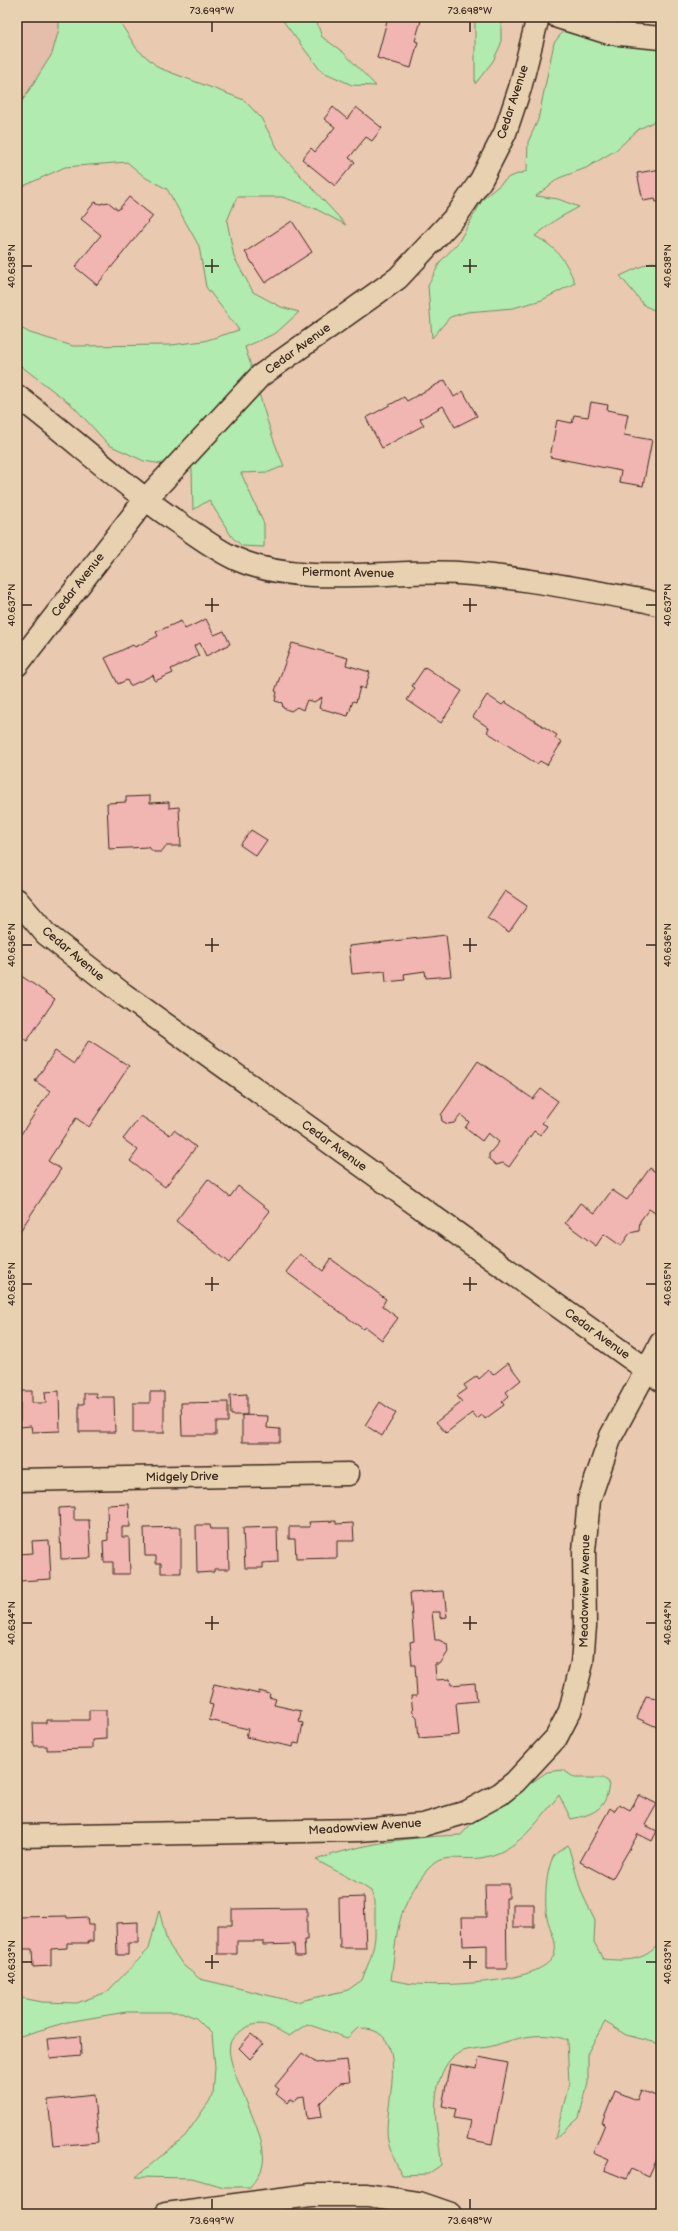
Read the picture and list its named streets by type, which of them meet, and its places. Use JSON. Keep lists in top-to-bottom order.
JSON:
{
  "streets": {
    "street": [
      "Cedar Avenue",
      "Piermont Avenue",
      "Midgely Drive",
      "Meadowview Avenue"
    ]
  },
  "crossings": [
    ["Cedar Avenue", "Piermont Avenue"],
    ["Cedar Avenue", "Meadowview Avenue"]
  ],
  "coordinates": [
    "73.699°W",
    "73.698°W",
    "40.638°N",
    "40.637°N",
    "40.636°N",
    "40.635°N",
    "40.634°N",
    "40.633°N"
  ]
}
